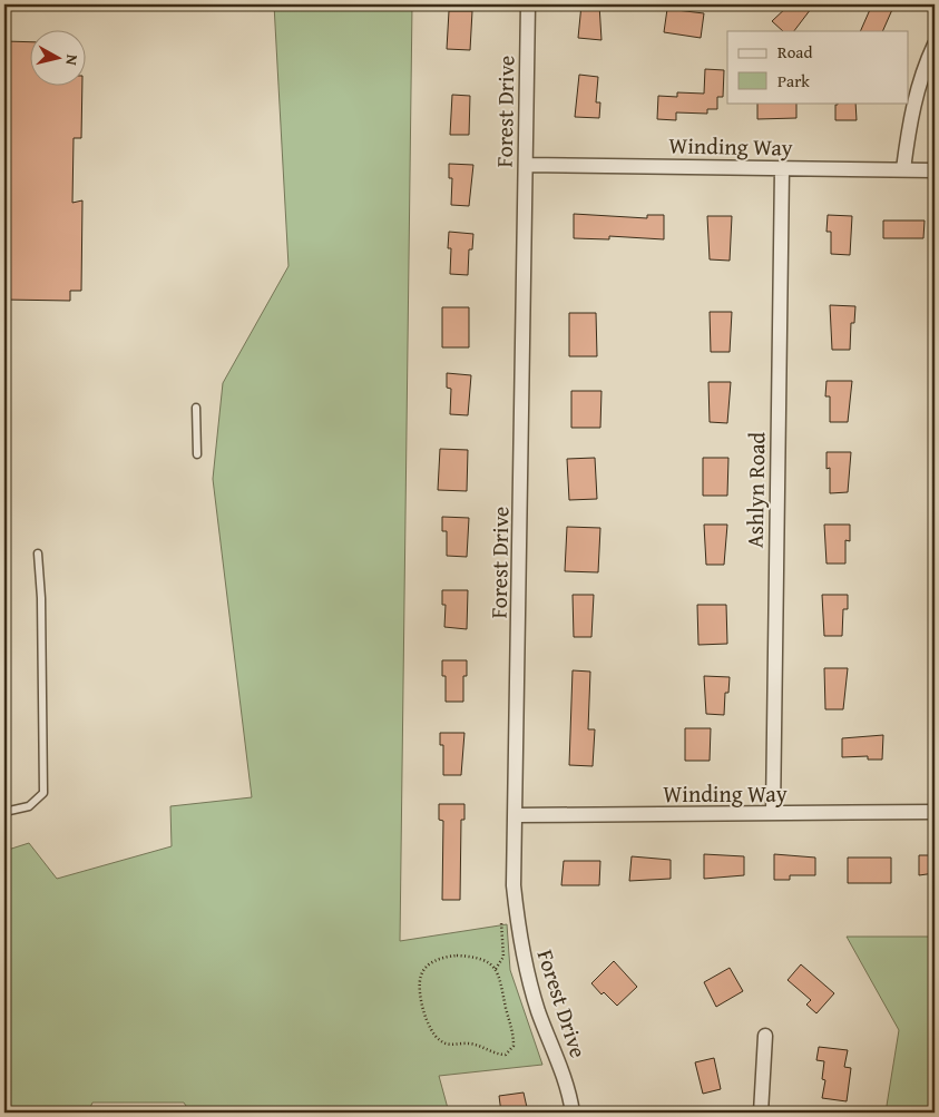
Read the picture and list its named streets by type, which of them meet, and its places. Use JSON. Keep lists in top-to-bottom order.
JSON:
{
  "streets": {
    "street": ["Forest Drive", "Winding Way", "Ashlyn Road"]
  },
  "crossings": [
    ["Forest Drive", "Winding Way"],
    ["Winding Way", "Ashlyn Road"]
  ],
  "legend": ["Road", "Park"],
  "north": "right"
}
